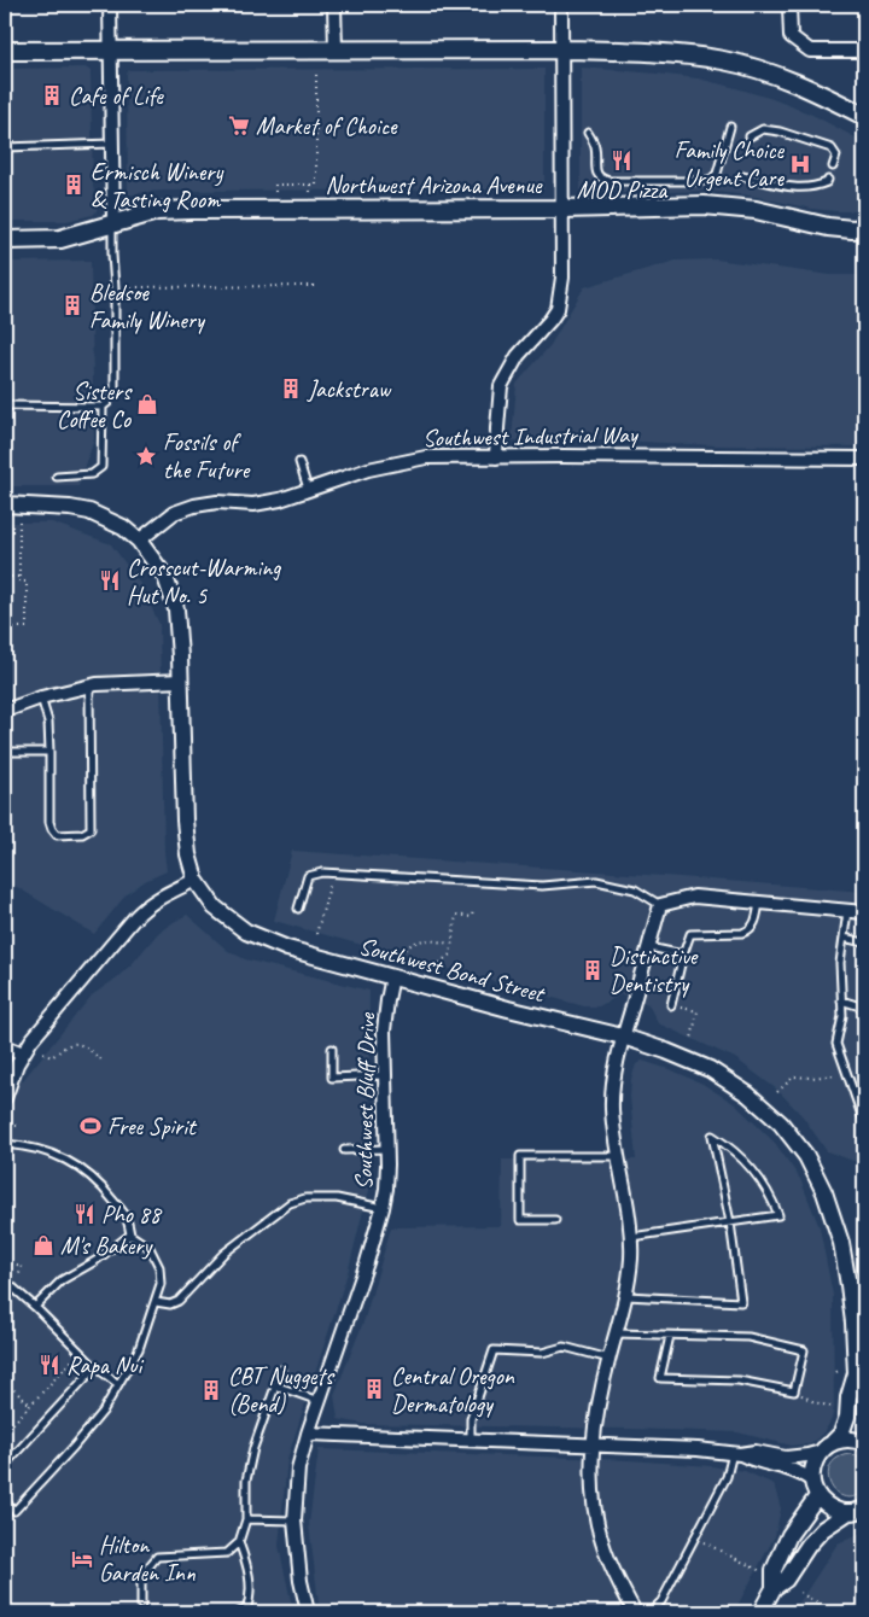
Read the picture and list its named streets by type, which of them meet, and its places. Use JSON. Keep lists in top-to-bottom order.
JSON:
{
  "streets": {
    "main road": ["Northwest Arizona Avenue"],
    "street": ["Southwest Industrial Way", "Southwest Bond Street", "Southwest Bluff Drive"]
  },
  "crossings": [
    ["Southwest Industrial Way", "Southwest Bond Street"],
    ["Southwest Bond Street", "Southwest Bluff Drive"]
  ],
  "places": {
    "building": [
      "Cafe of Life",
      "Ermisch Winery & Tasting Room",
      "Bledsoe Family Winery",
      "Jackstraw",
      "Distinctive Dentistry",
      "Central Oregon Dermatology",
      "CBT Nuggets (Bend)"
    ],
    "supermarket": ["Market of Choice"],
    "restaurant": [
      "MOD Pizza",
      "Crosscut-Warming Hut No. 5",
      "Pho 88",
      "Rapa Nui"
    ],
    "hospital": ["Family Choice Urgent Care"],
    "shop": ["Sisters Coffee Co", "M's Bakery"],
    "place": ["Fossils of the Future"],
    "sports": ["Free Spirit"],
    "hotel": ["Hilton Garden Inn"]
  }
}
